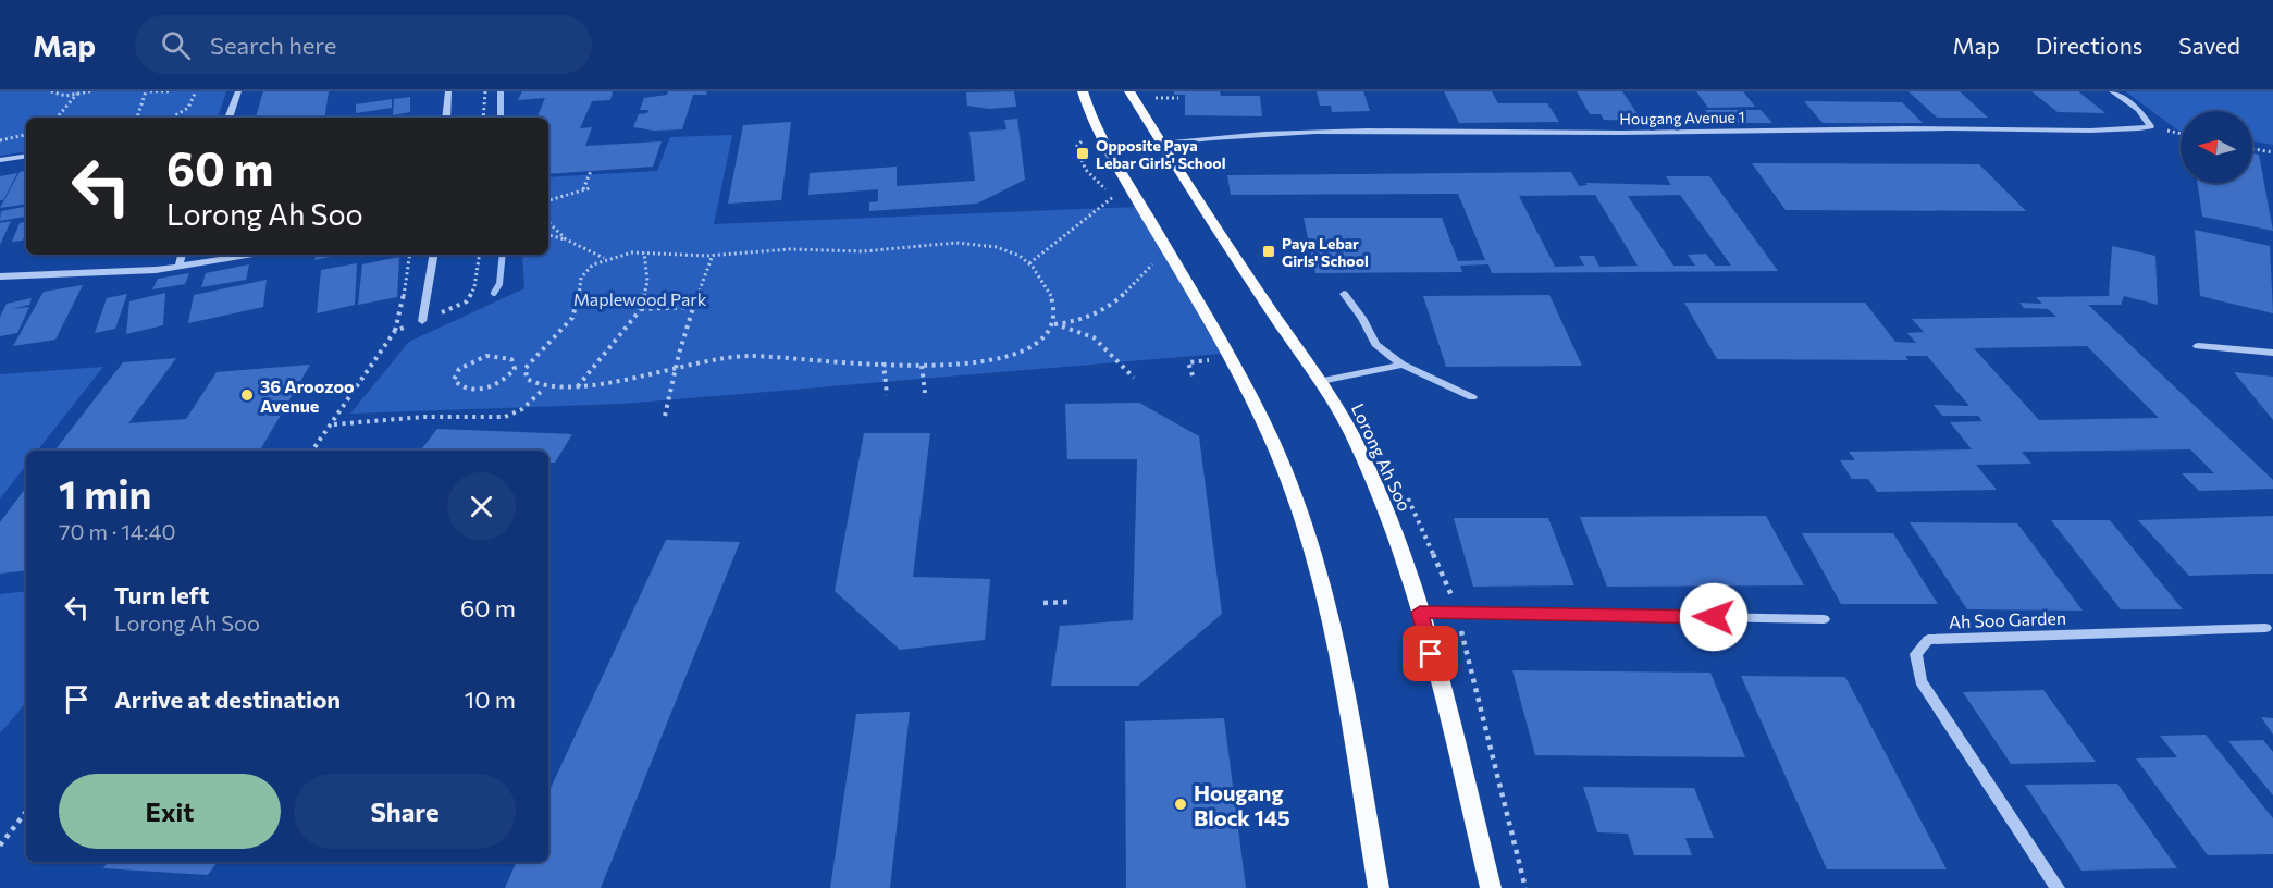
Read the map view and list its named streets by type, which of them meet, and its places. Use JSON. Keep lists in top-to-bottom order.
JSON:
{
  "streets": {
    "main road": ["Lorong Ah Soo"],
    "street": ["Hougang Avenue 1", "Ah Soo Garden"]
  },
  "crossings": [
    ["Hougang Avenue 1", "Lorong Ah Soo"]
  ],
  "parks": ["Maplewood Park"],
  "places": {
    "transit": ["Opposite Paya Lebar Girls' School", "Paya Lebar Girls' School"],
    "other": ["36 Aroozoo Avenue", "Hougang Block 145"]
  },
  "north": "left",
  "page": {
    "header": "Map",
    "search": "Search here",
    "nav": ["Map", "Directions", "Saved"],
    "turn": ["60 m", "Lorong Ah Soo"],
    "heading": ["1 min", "70 m · 14:40"],
    "list": [
      {
        "name": "Turn left",
        "note": "Lorong Ah Soo",
        "value": "60 m"
      },
      {
        "name": "Arrive at destination",
        "value": "10 m"
      }
    ],
    "buttons": ["Exit", "Share"]
  }
}
